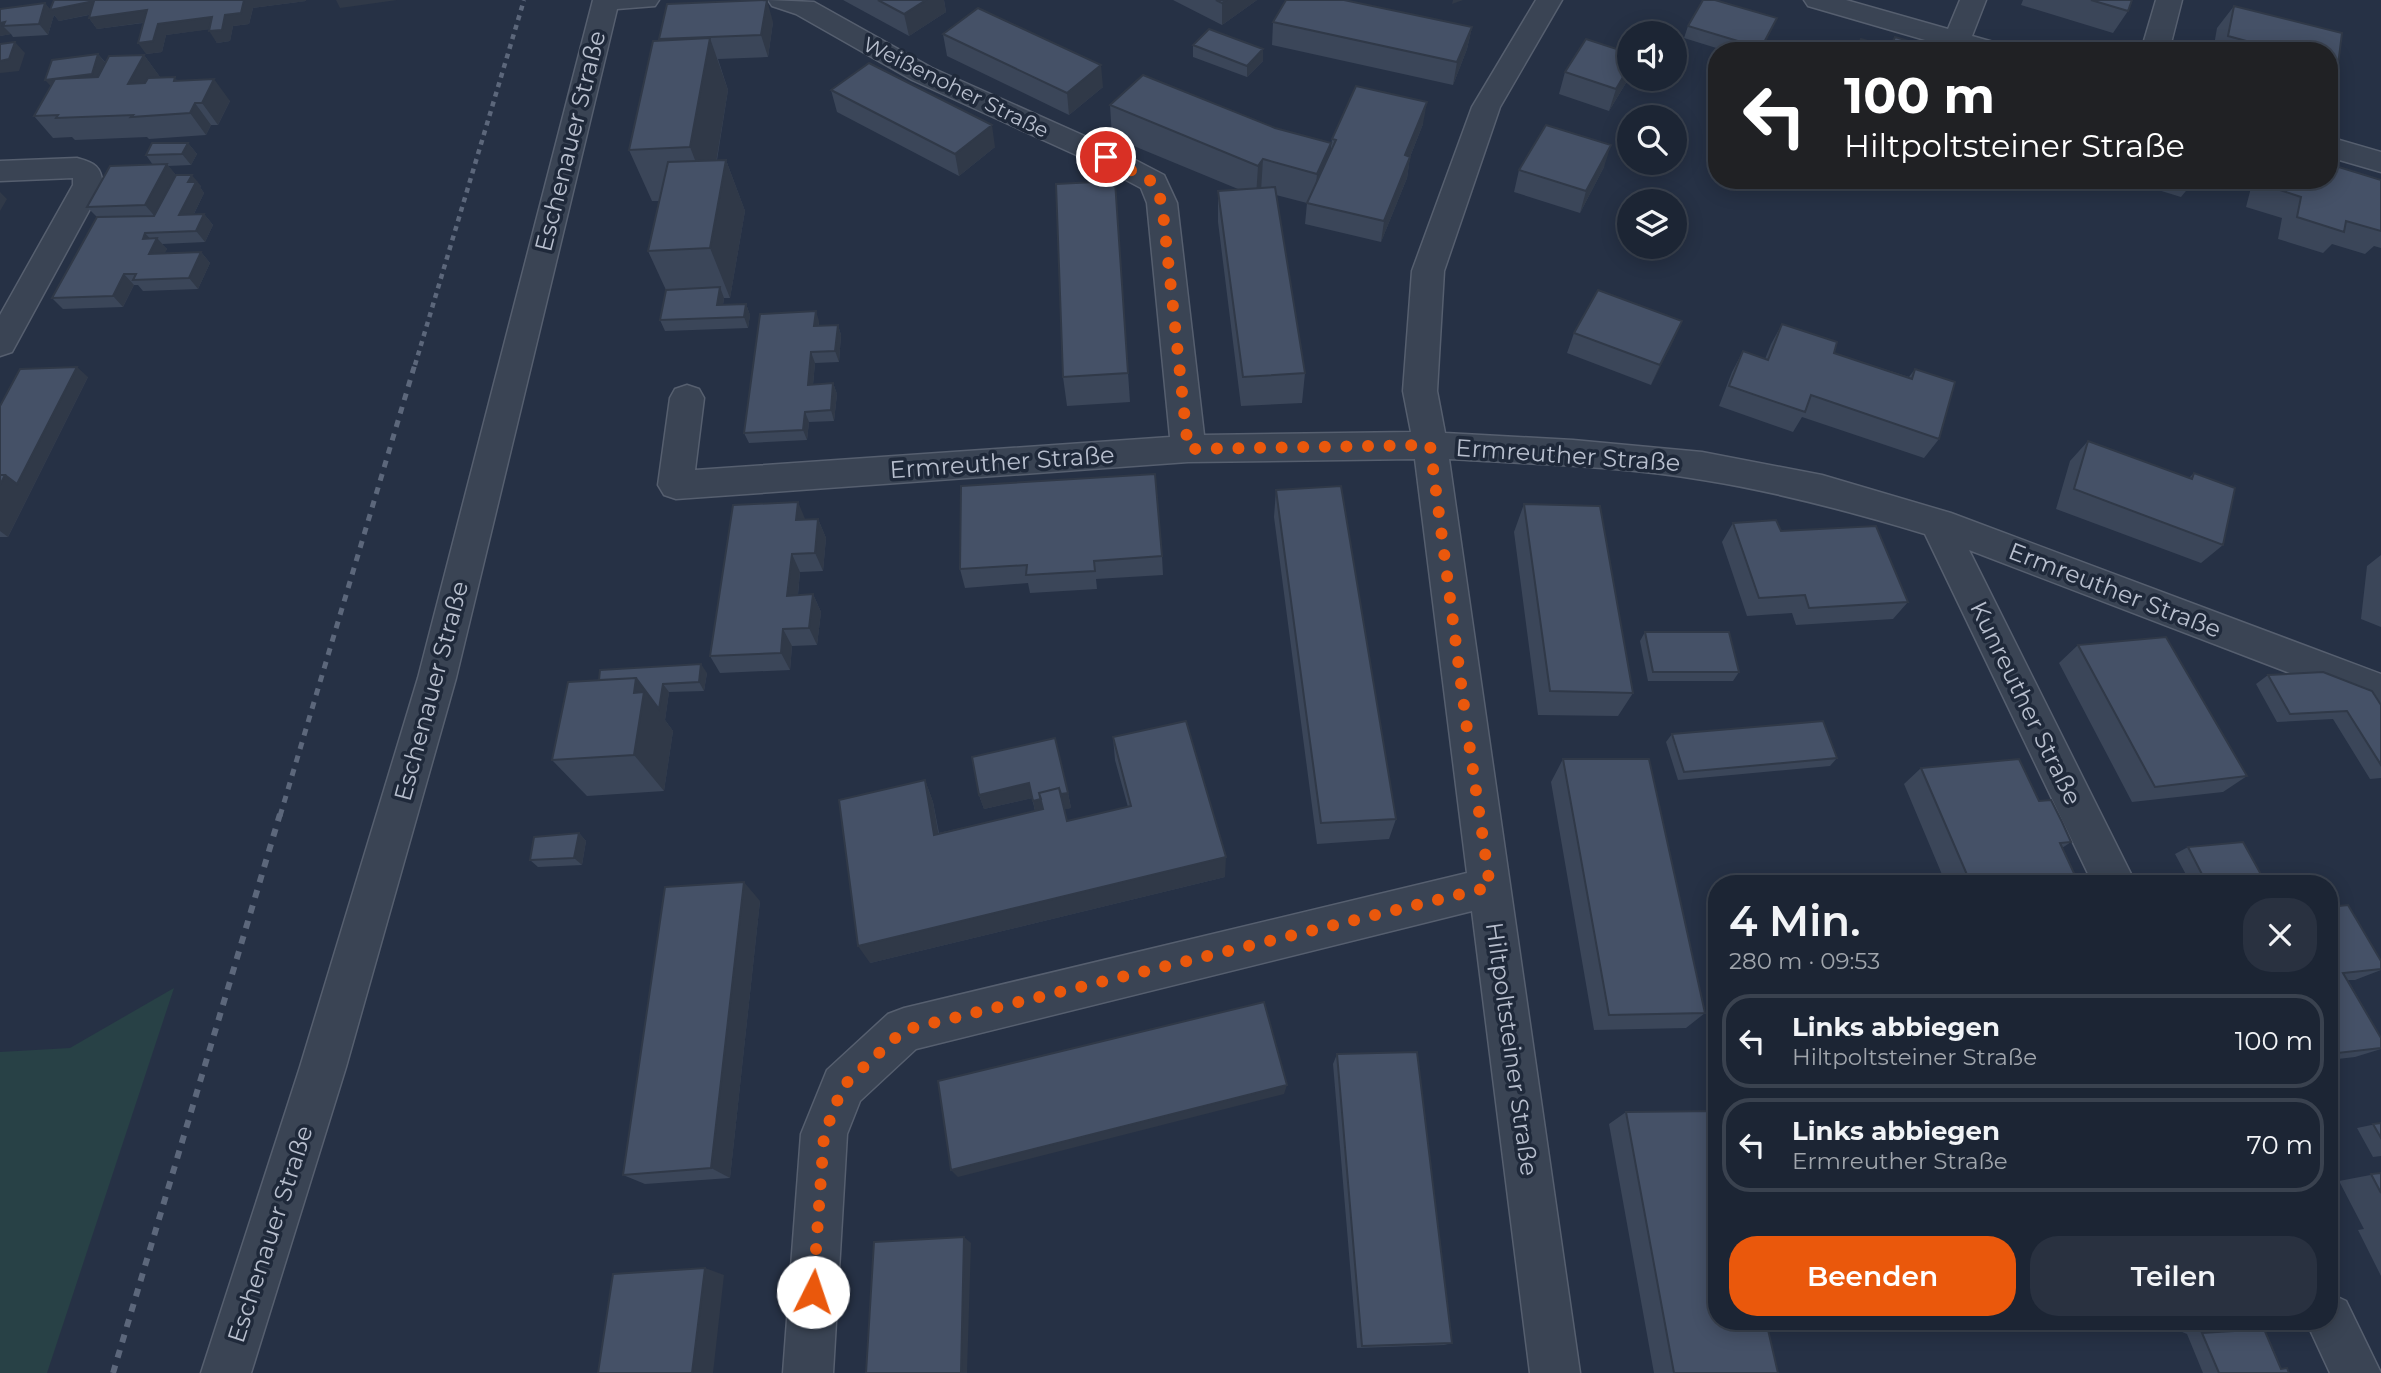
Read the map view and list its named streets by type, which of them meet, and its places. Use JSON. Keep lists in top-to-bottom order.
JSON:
{
  "streets": {
    "street": [
      "Weißenoher Straße",
      "Eschenauer Straße",
      "Ermreuther Straße",
      "Kunreuther Straße",
      "Hiltpoltsteiner Straße"
    ]
  },
  "crossings": [
    ["Weißenoher Straße", "Ermreuther Straße"],
    ["Ermreuther Straße", "Kunreuther Straße"],
    ["Ermreuther Straße", "Hiltpoltsteiner Straße"]
  ],
  "page": {
    "turn": ["100 m", "Hiltpoltsteiner Straße"],
    "heading": ["4 Min.", "280 m · 09:53"],
    "list": [
      {
        "name": "Links abbiegen",
        "note": "Hiltpoltsteiner Straße",
        "value": "100 m"
      },
      {
        "name": "Links abbiegen",
        "note": "Ermreuther Straße",
        "value": "70 m"
      }
    ],
    "buttons": ["Beenden", "Teilen"]
  }
}
